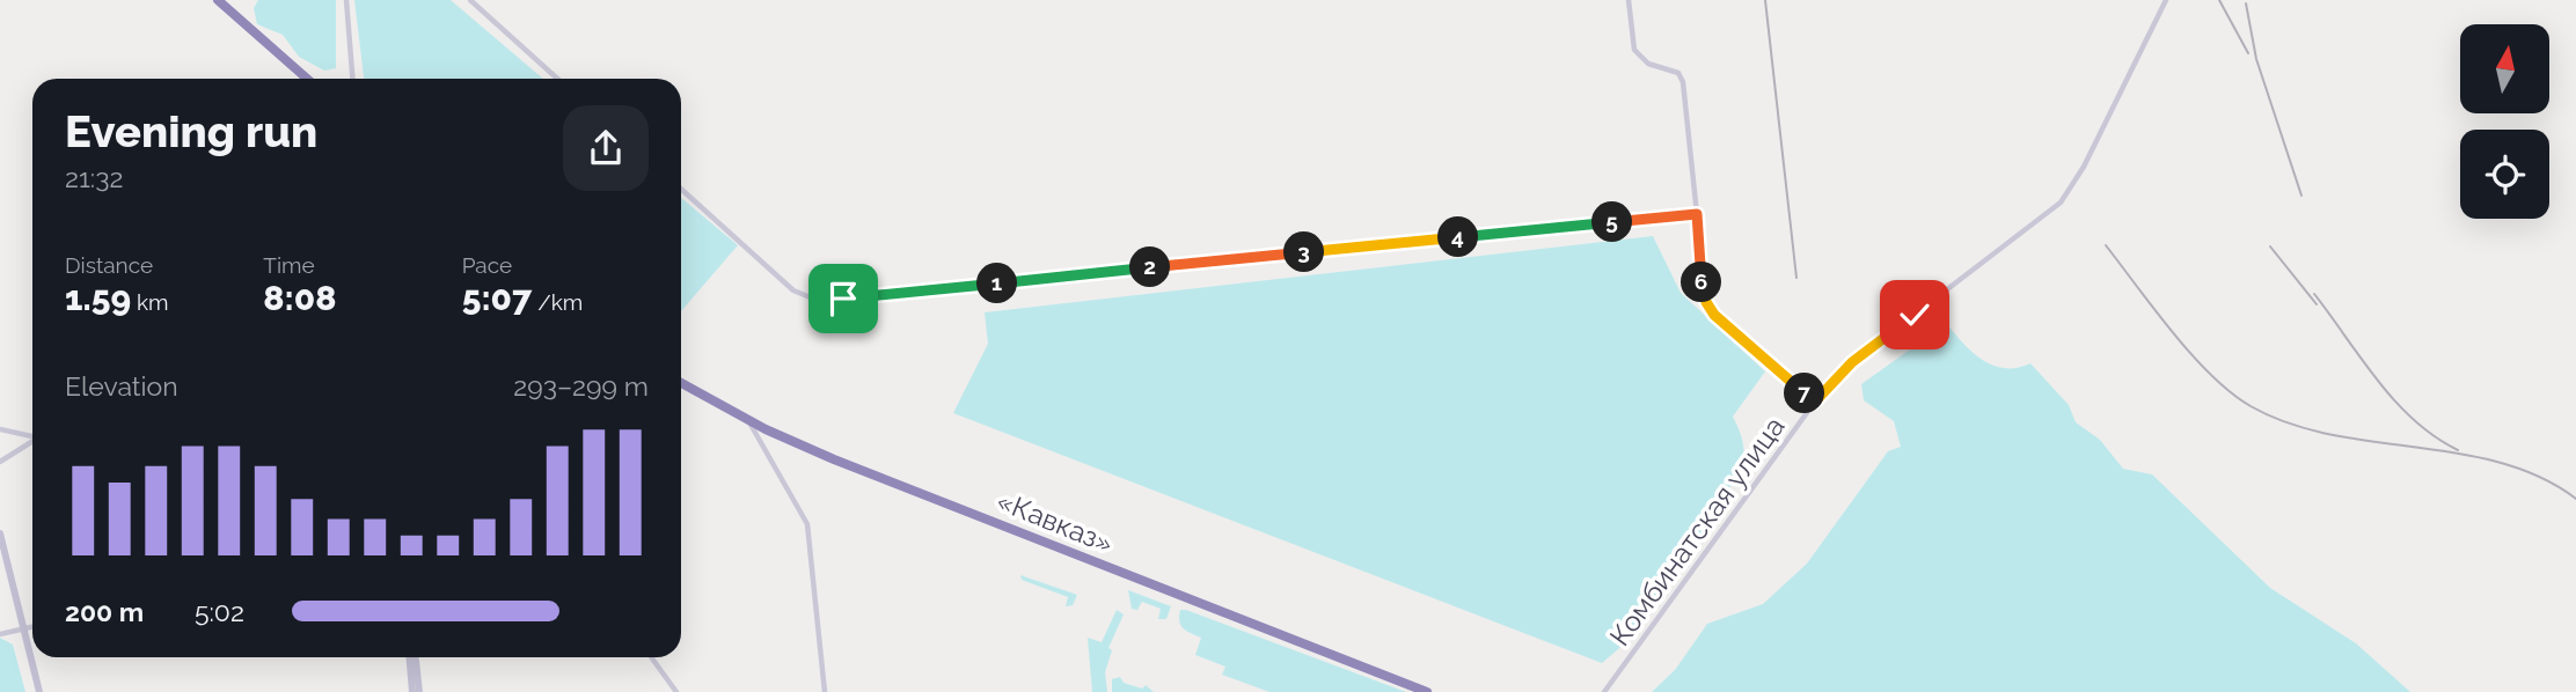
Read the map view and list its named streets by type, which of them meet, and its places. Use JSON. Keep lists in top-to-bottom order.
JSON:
{
  "streets": {
    "highway": ["«Кавказ»"],
    "street": ["Комбинатская улица"]
  },
  "north": "top",
  "page": {
    "heading": ["Evening run", "21:32"],
    "pins": [
      "5",
      "4",
      "3",
      "2",
      "6",
      "1",
      "7"
    ],
    "stats": [
      ["Distance", "1.59 km"],
      ["Time", "8:08"],
      ["Pace", "5:07 /km"]
    ],
    "chart": ["Elevation", "293–299 m"],
    "list": [
      {
        "name": "200 m",
        "note": "5:02"
      }
    ]
  }
}
